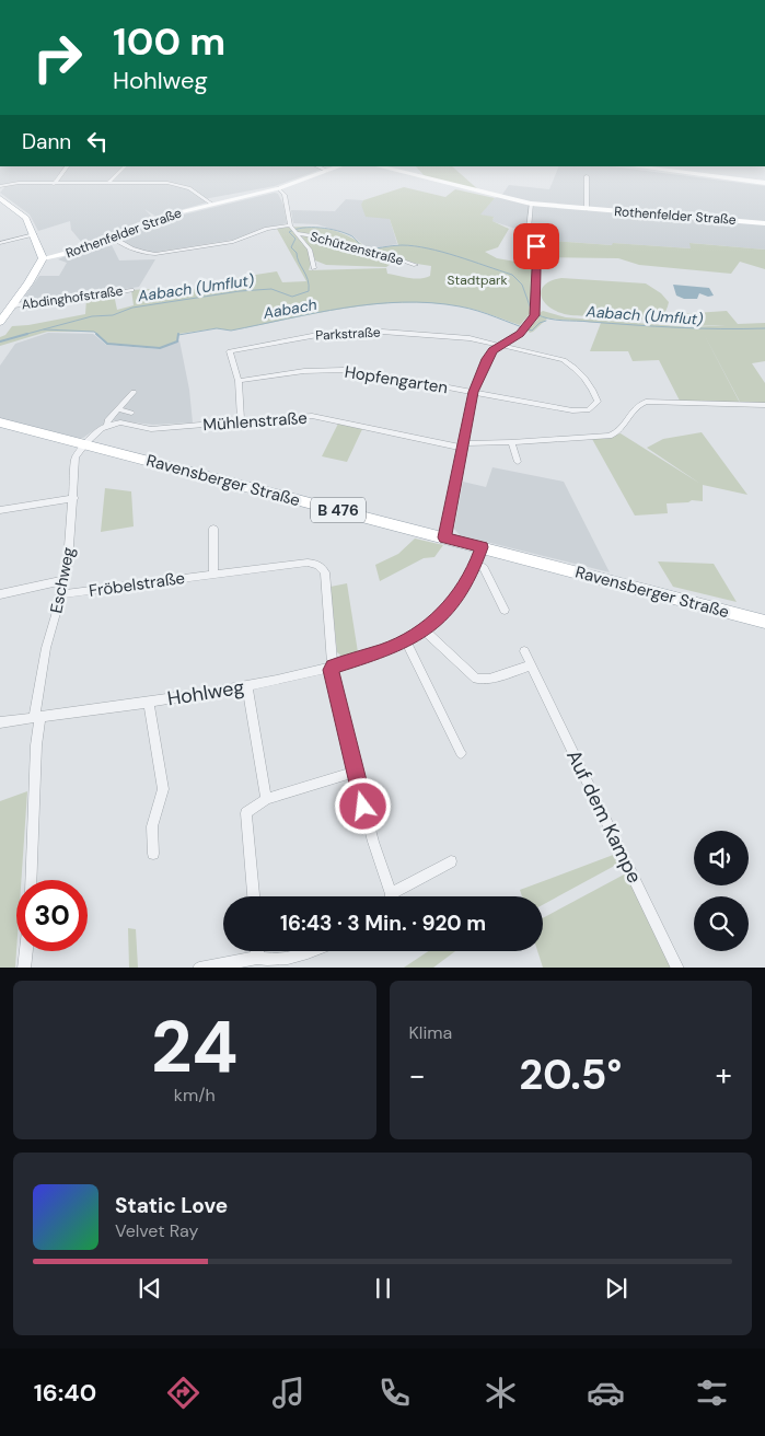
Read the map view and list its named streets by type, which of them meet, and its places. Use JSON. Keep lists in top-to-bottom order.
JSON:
{
  "streets": {
    "main road": ["Rothenfelder Straße", "Ravensberger Straße", "B 476"],
    "street": [
      "Schützenstraße",
      "Abdinghofstraße",
      "Parkstraße",
      "Hopfengarten",
      "Mühlenstraße",
      "Eschweg",
      "Fröbelstraße",
      "Hohlweg",
      "Auf dem Kampe"
    ]
  },
  "crossings": [
    ["Rothenfelder Straße", "Schützenstraße"],
    ["Rothenfelder Straße", "Abdinghofstraße"],
    ["Parkstraße", "Hopfengarten"],
    ["Ravensberger Straße", "Eschweg"],
    ["Ravensberger Straße", "Hohlweg"],
    ["Eschweg", "Fröbelstraße"],
    ["Eschweg", "Hohlweg"],
    ["Fröbelstraße", "Hohlweg"]
  ],
  "water": ["Aabach (Umflut)", "Aabach"],
  "parks": ["Stadtpark"],
  "page": {
    "turn": ["100 m", "Hohlweg"],
    "then": "Dann",
    "limit": "30",
    "trip": "16:43 · 3 Min. · 920 m",
    "tile": [
      ["24", "km/h"],
      "Klima"
    ],
    "heat": ["−", "20.5°", "+"],
    "song": ["Static Love", "Velvet Ray"],
    "tabs": "16:40"
  }
}
